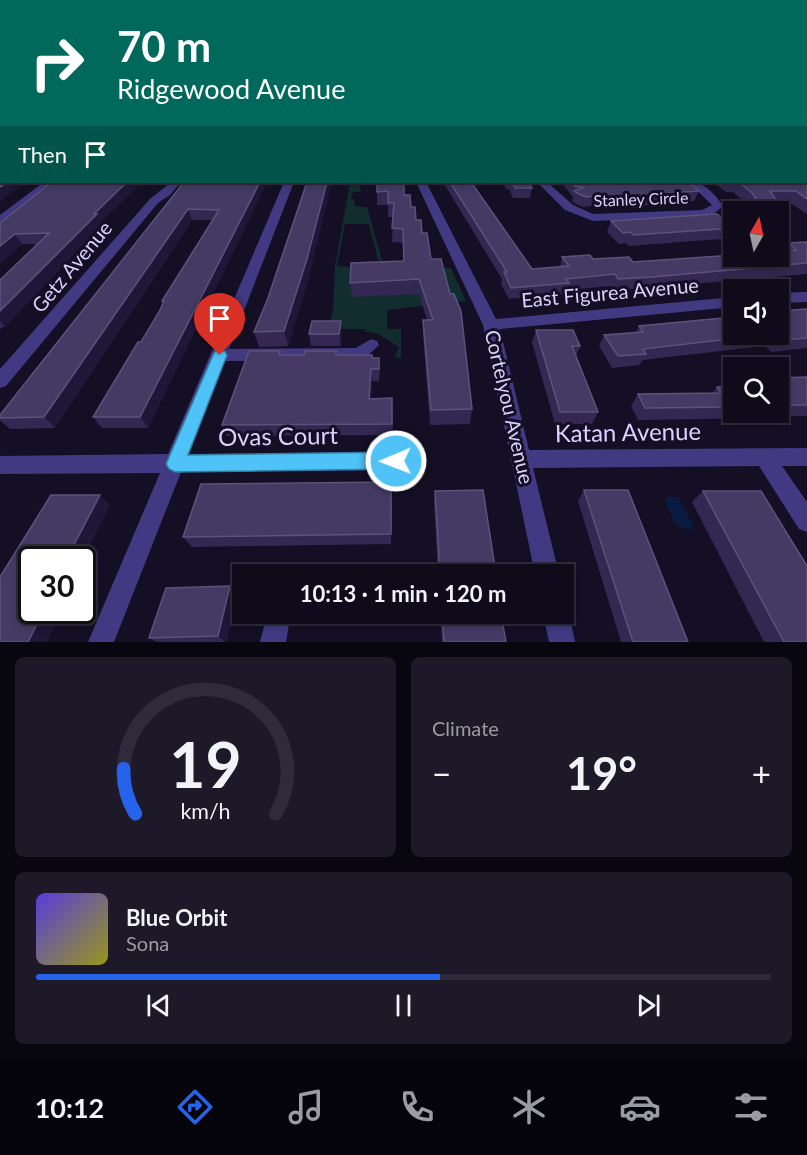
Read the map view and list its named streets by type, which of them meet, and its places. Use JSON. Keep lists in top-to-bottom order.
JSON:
{
  "streets": {
    "street": [
      "Stanley Circle",
      "Getz Avenue",
      "East Figurea Avenue",
      "Cortelyou Avenue",
      "Katan Avenue",
      "Ovas Court"
    ]
  },
  "crossings": [
    ["East Figurea Avenue", "Cortelyou Avenue"],
    ["Cortelyou Avenue", "Katan Avenue"]
  ],
  "north": "top",
  "page": {
    "turn": ["70 m", "Ridgewood Avenue"],
    "then": "Then",
    "limit": "30",
    "trip": "10:13 · 1 min · 120 m",
    "tile": "Climate",
    "heat": ["−", "19°", "+"],
    "song": ["Blue Orbit", "Sona"],
    "tabs": "10:12",
    "gauge": ["19", "km/h"]
  }
}
